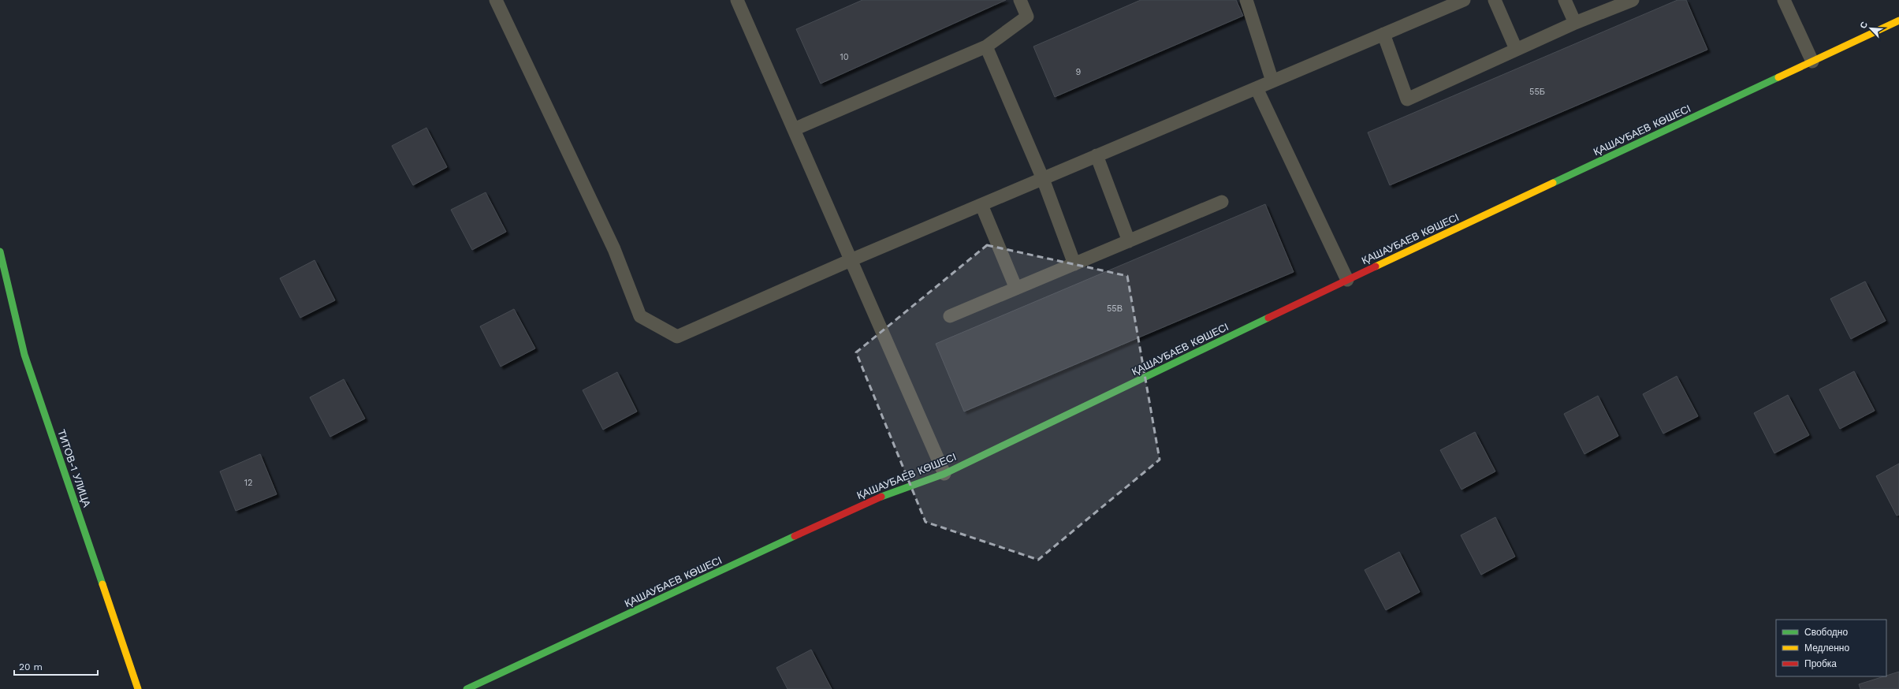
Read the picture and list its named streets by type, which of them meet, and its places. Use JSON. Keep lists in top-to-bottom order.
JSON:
{
  "streets": {
    "street": ["ҚАШАУБАЕВ КӨШЕСІ", "ТИТОВ-1 УЛИЦА"]
  },
  "house_numbers": [
    "10",
    "9",
    "55Б",
    "55В",
    "12"
  ],
  "legend": ["Свободно", "Медленно", "Пробка"],
  "scale_bar": "20 m",
  "north": "top left"
}
